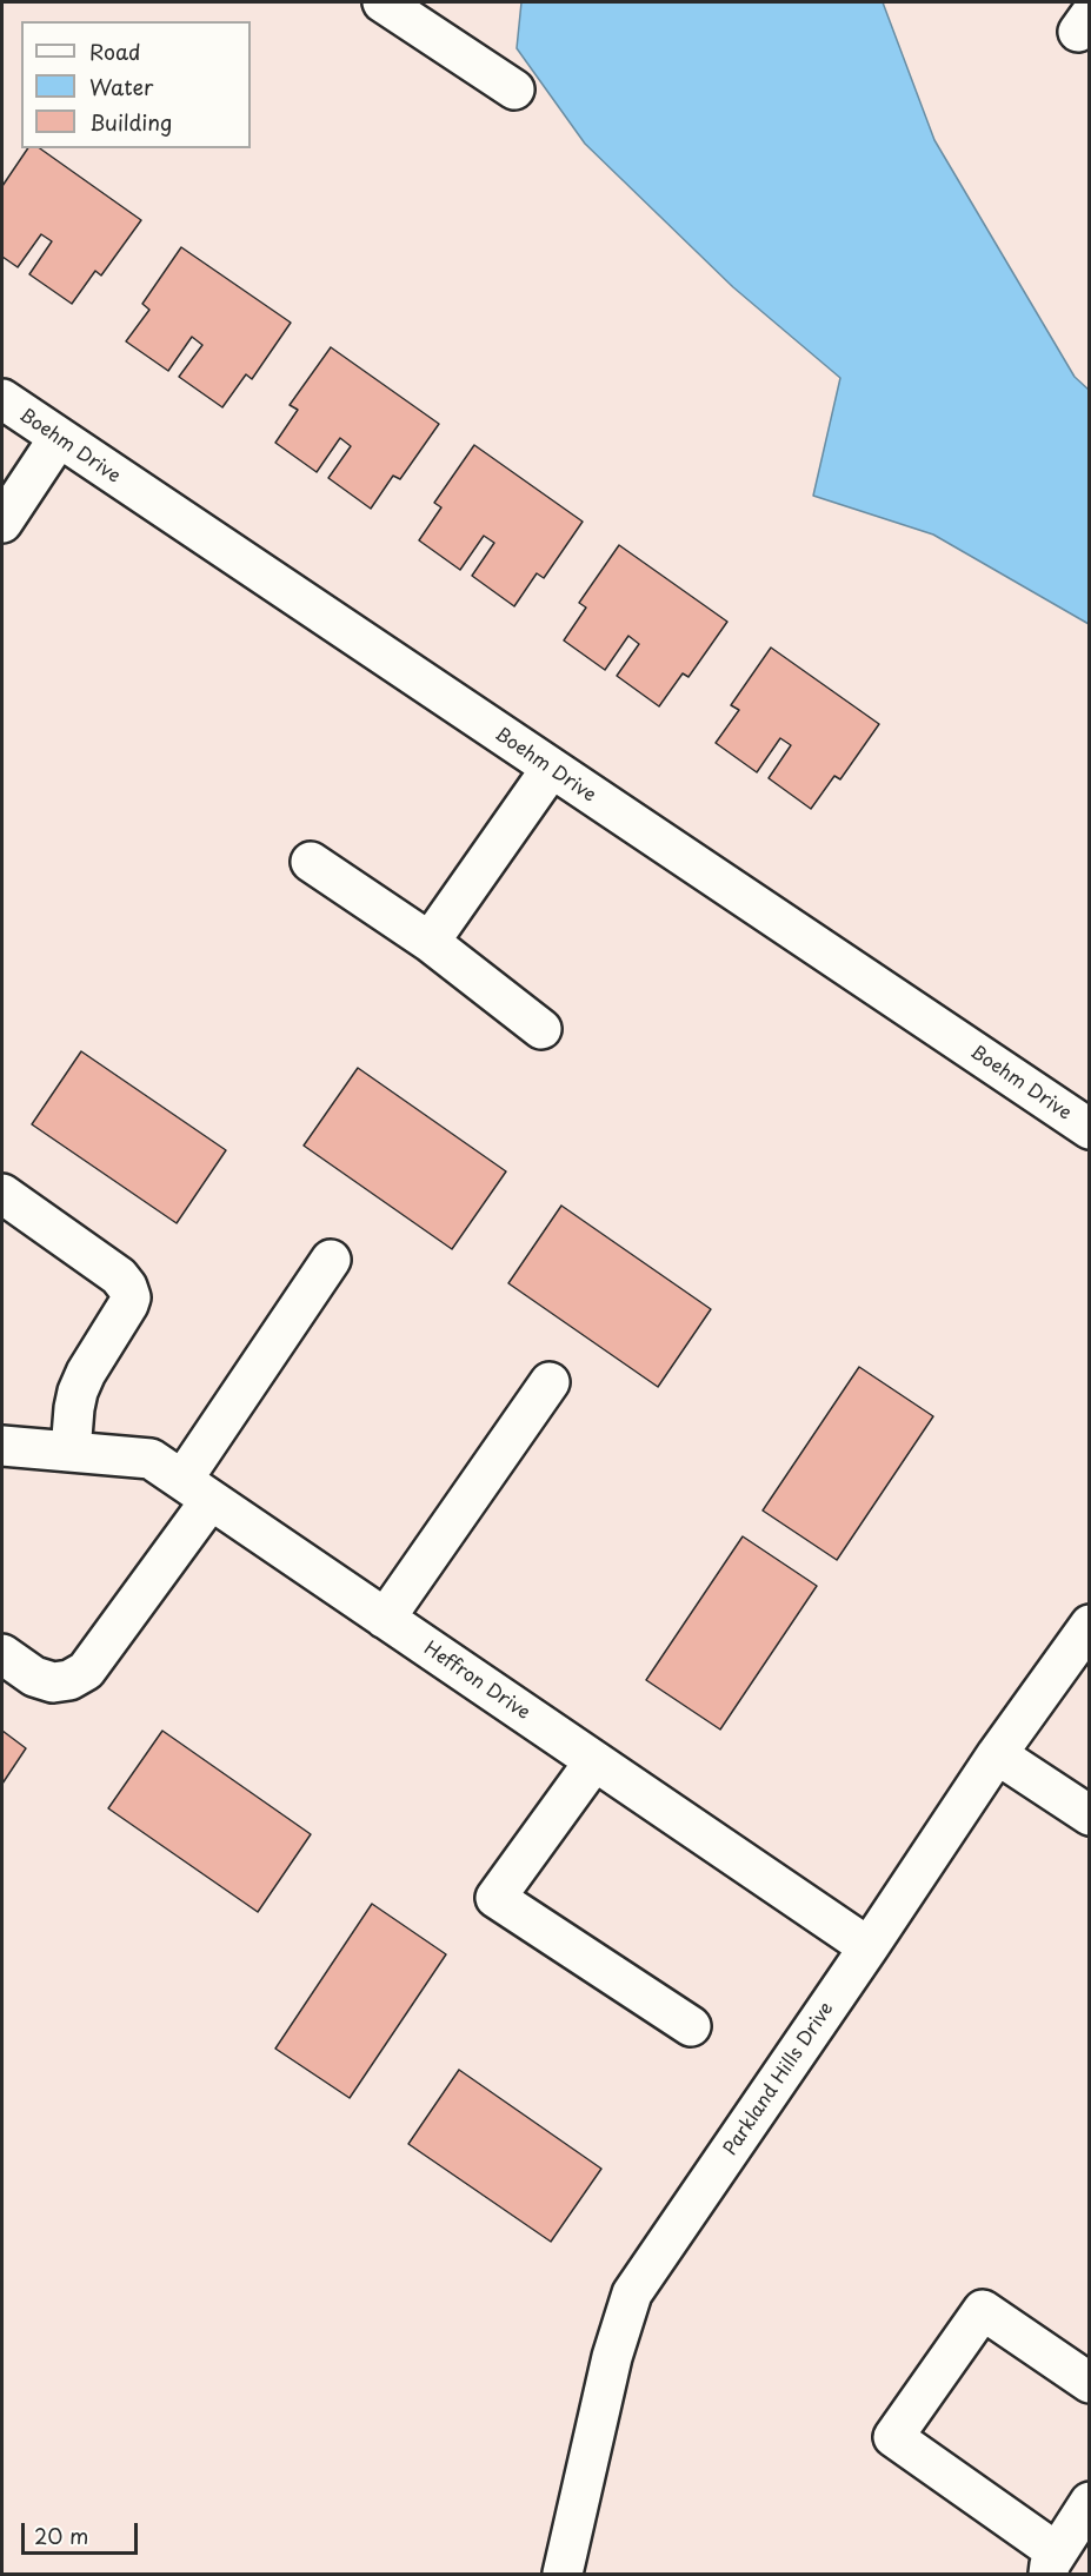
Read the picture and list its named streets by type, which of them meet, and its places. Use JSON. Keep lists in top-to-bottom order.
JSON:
{
  "streets": {
    "street": ["Boehm Drive", "Heffron Drive", "Parkland Hills Drive"]
  },
  "crossings": [
    ["Heffron Drive", "Parkland Hills Drive"]
  ],
  "legend": ["Road", "Water", "Building"],
  "scale_bar": "20 m"
}
